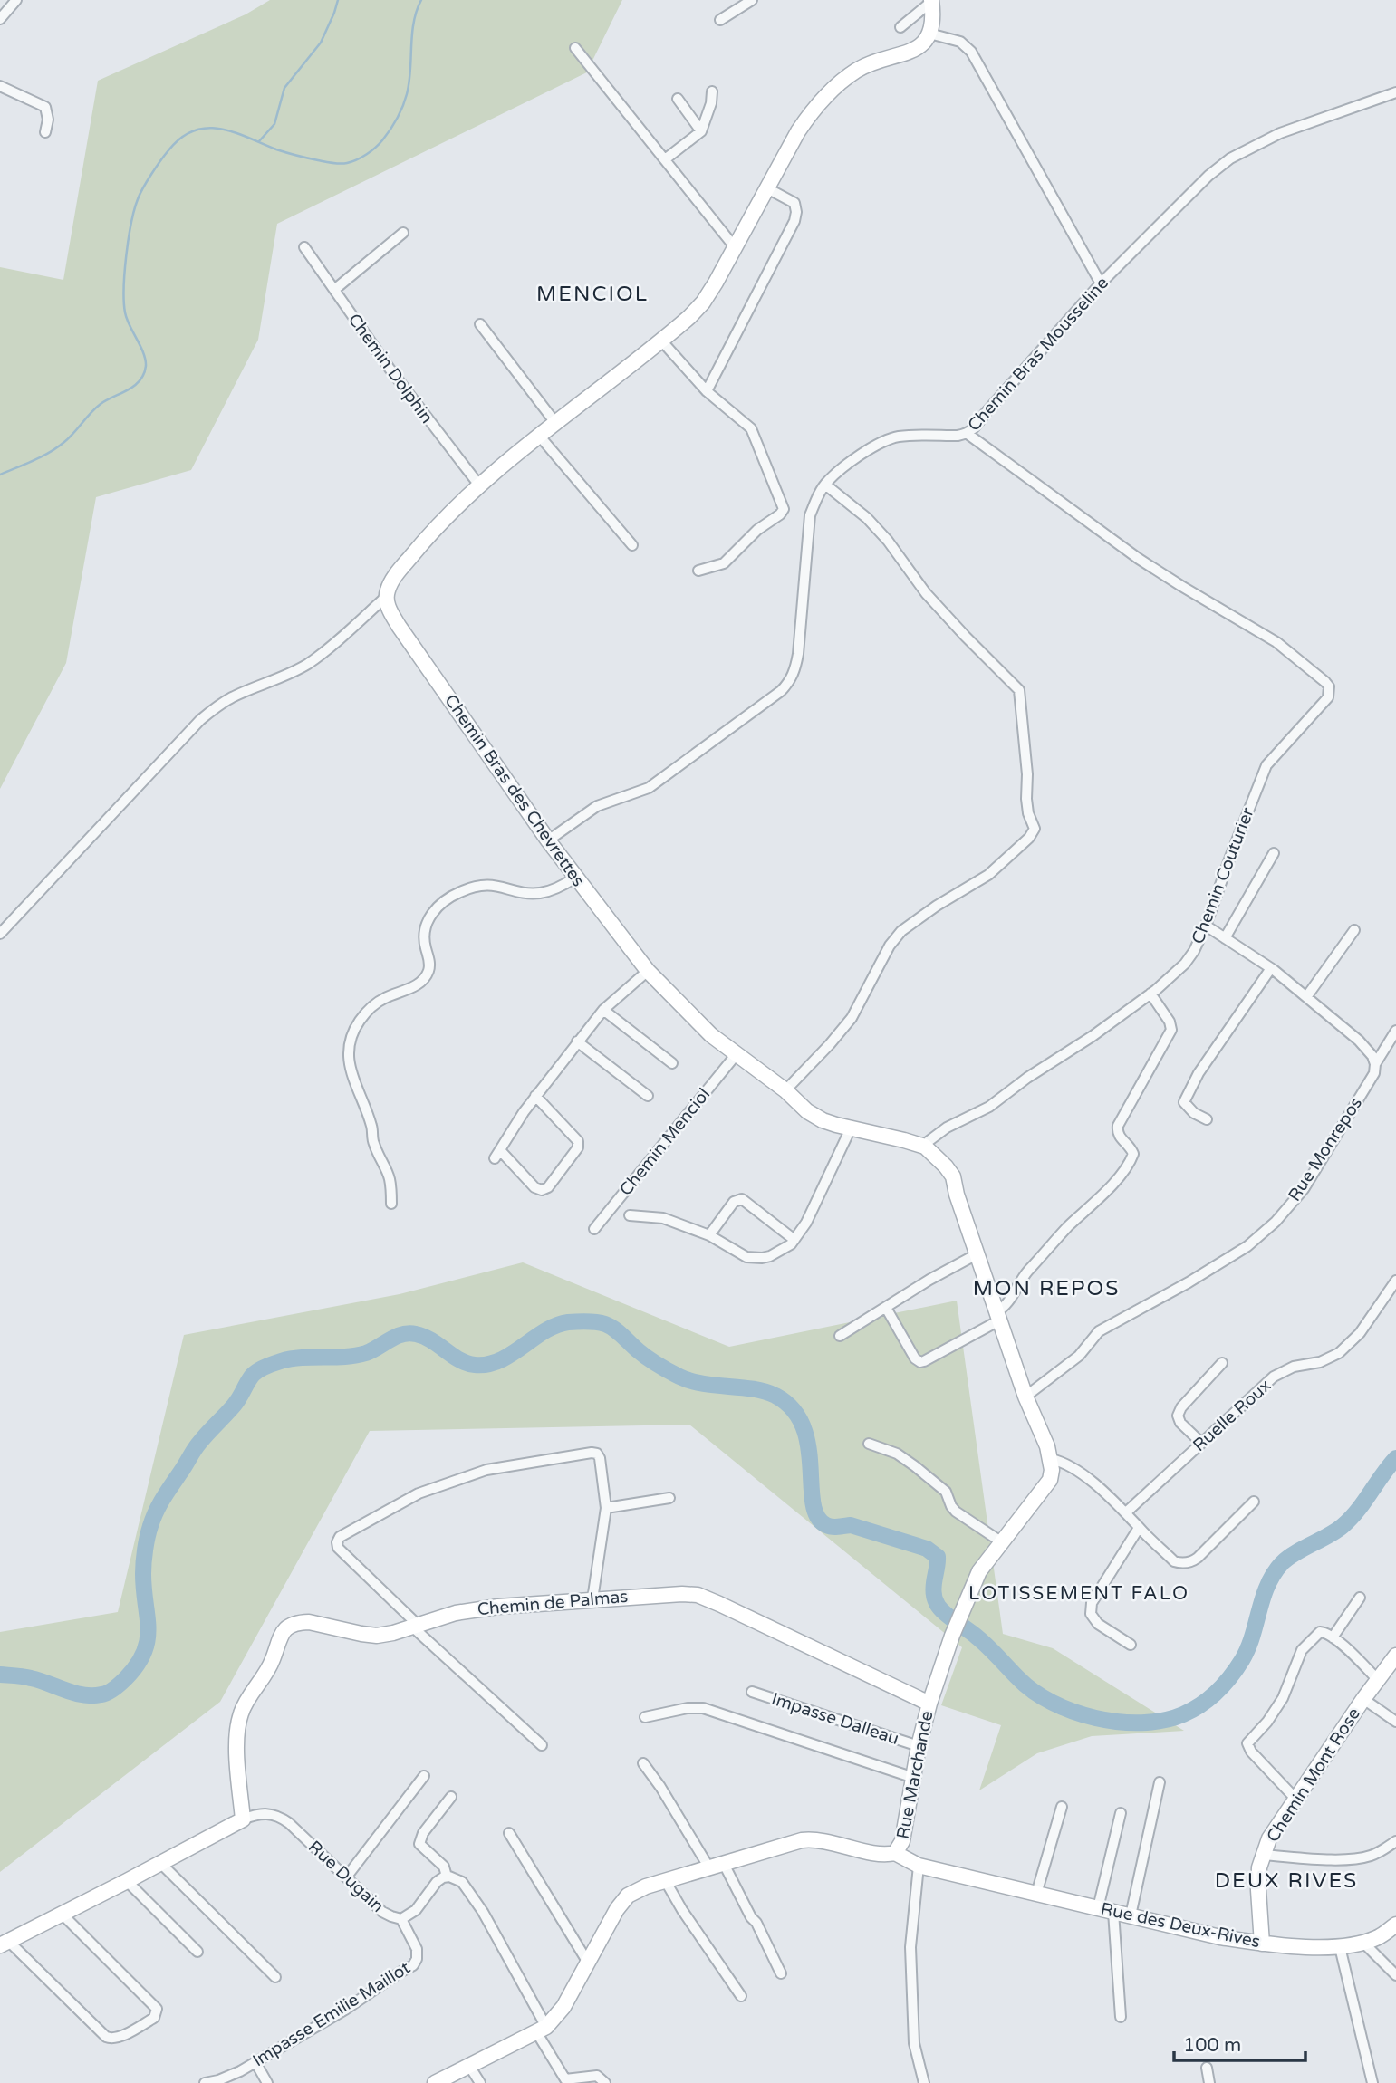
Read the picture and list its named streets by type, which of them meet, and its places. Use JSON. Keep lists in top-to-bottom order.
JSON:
{
  "streets": {
    "main road": [
      "Chemin Bras des Chevrettes",
      "Chemin de Palmas",
      "Rue Marchande",
      "Chemin Mont Rose",
      "Rue des Deux-Rives"
    ],
    "street": [
      "Chemin Bras Mousseline",
      "Chemin Dolphin",
      "Chemin Couturier",
      "Chemin Menciol",
      "Rue Monrepos",
      "Ruelle Roux",
      "Impasse Dalleau",
      "Rue Dugain",
      "Impasse Emilie Maillot"
    ]
  },
  "crossings": [
    ["Chemin Bras Mousseline", "Chemin Bras des Chevrettes"],
    ["Chemin Bras Mousseline", "Chemin Couturier"],
    ["Chemin Bras des Chevrettes", "Chemin Couturier"],
    ["Chemin Bras des Chevrettes", "Chemin Menciol"],
    ["Chemin Bras des Chevrettes", "Rue Monrepos"],
    ["Chemin de Palmas", "Rue Marchande"],
    ["Chemin de Palmas", "Rue Dugain"],
    ["Impasse Dalleau", "Rue Marchande"],
    ["Rue Marchande", "Rue des Deux-Rives"],
    ["Chemin Mont Rose", "Rue des Deux-Rives"],
    ["Rue Dugain", "Impasse Emilie Maillot"]
  ],
  "districts": [
    "MENCIOL",
    "MON REPOS",
    "LOTISSEMENT FALO",
    "DEUX RIVES"
  ],
  "scale_bar": "100 m"
}
